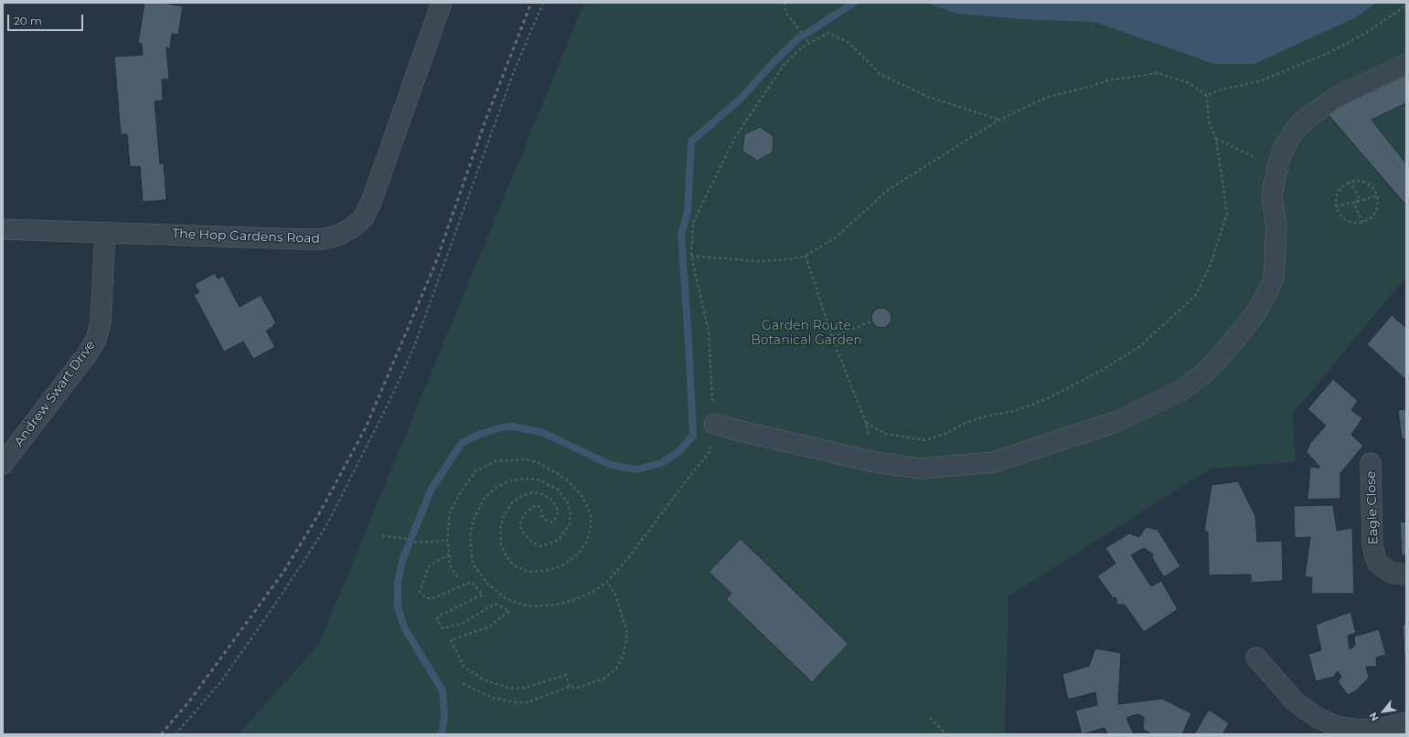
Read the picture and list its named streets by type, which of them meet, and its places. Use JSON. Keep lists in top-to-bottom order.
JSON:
{
  "streets": {
    "street": ["The Hop Gardens Road", "Andrew Swart Drive", "Eagle Close"]
  },
  "crossings": [
    ["The Hop Gardens Road", "Andrew Swart Drive"]
  ],
  "parks": ["Garden Route Botanical Garden"],
  "scale_bar": "20 m",
  "north": "bottom left"
}
